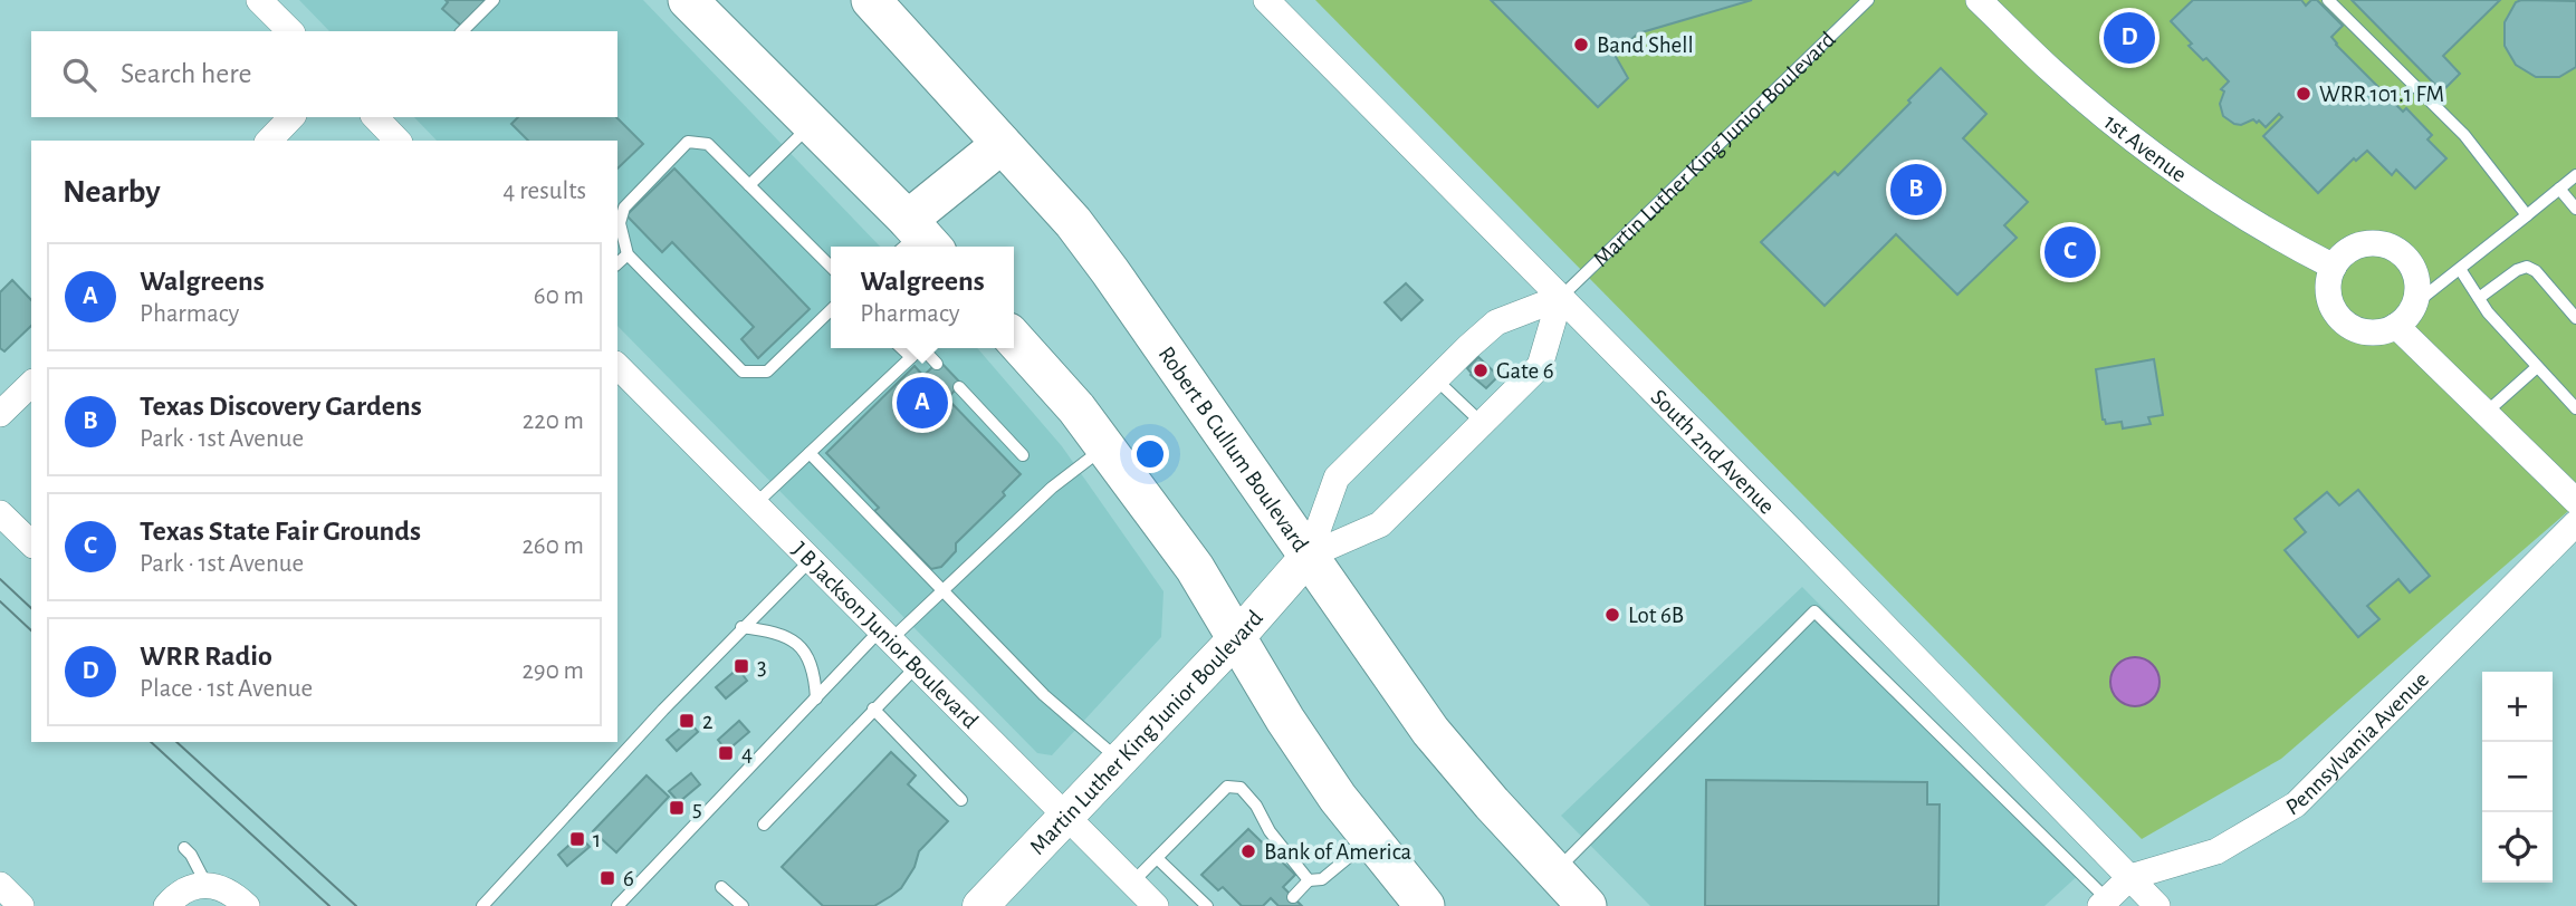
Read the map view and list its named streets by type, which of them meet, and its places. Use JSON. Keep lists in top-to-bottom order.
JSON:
{
  "streets": {
    "main road": ["Martin Luther King Junior Boulevard", "Robert B Cullum Boulevard"],
    "street": [
      "1st Avenue",
      "South 2nd Avenue",
      "J B Jackson Junior Boulevard",
      "Pennsylvania Avenue"
    ]
  },
  "crossings": [
    ["Martin Luther King Junior Boulevard", "Robert B Cullum Boulevard"],
    ["Martin Luther King Junior Boulevard", "South 2nd Avenue"],
    ["Martin Luther King Junior Boulevard", "J B Jackson Junior Boulevard"],
    ["South 2nd Avenue", "Pennsylvania Avenue"]
  ],
  "places": {
    "other": [
      "Band Shell",
      "WRR 101.1 FM",
      "Gate 6",
      "Lot 6B",
      "Bank of America"
    ],
    "transit": [
      "3",
      "2",
      "4",
      "5",
      "1",
      "6"
    ]
  },
  "page": {
    "pins": [
      "D",
      "B",
      "C",
      "A"
    ],
    "search": "Search here",
    "heading": ["Nearby", "4 results"],
    "list": [
      {
        "mark": "A",
        "name": "Walgreens",
        "note": "Pharmacy",
        "value": "60 m"
      },
      {
        "mark": "B",
        "name": "Texas Discovery Gardens",
        "note": "Park · 1st Avenue",
        "value": "220 m"
      },
      {
        "mark": "C",
        "name": "Texas State Fair Grounds",
        "note": "Park · 1st Avenue",
        "value": "260 m"
      },
      {
        "mark": "D",
        "name": "WRR Radio",
        "note": "Place · 1st Avenue",
        "value": "290 m"
      }
    ],
    "popup": ["Walgreens", "Pharmacy"],
    "map_buttons": ["+", "−"]
  }
}
